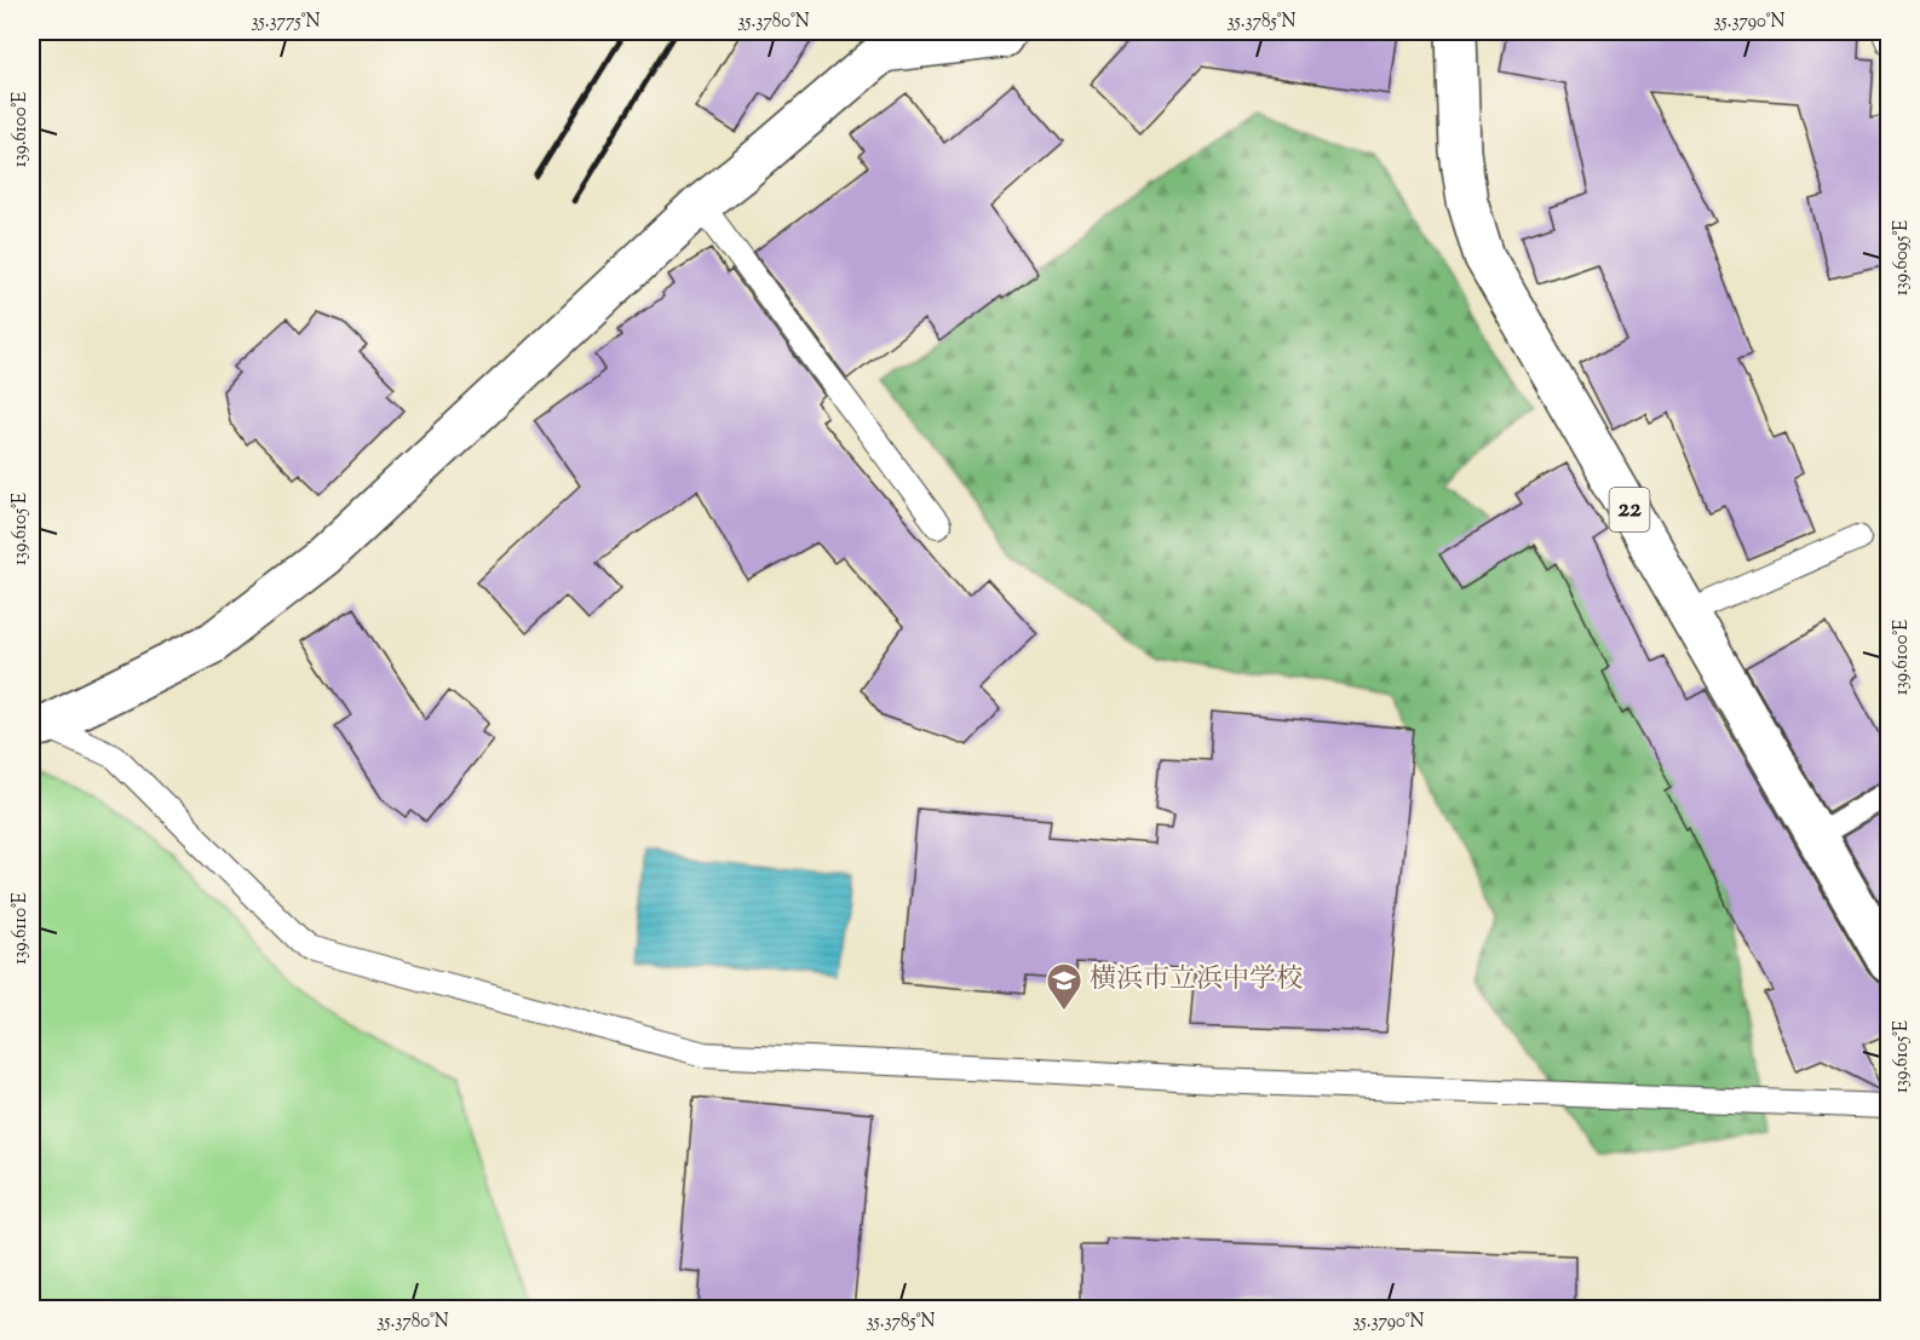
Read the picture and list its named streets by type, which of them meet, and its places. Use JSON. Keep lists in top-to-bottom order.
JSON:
{
  "streets": {
    "street": ["22"]
  },
  "places": {
    "school or university": ["横浜市立浜中学校"]
  },
  "coordinates": [
    "35.3775°N",
    "35.3780°N",
    "35.3785°N",
    "35.3790°N",
    "139.6100°E",
    "139.6095°E",
    "139.6105°E",
    "139.6110°E"
  ]
}
